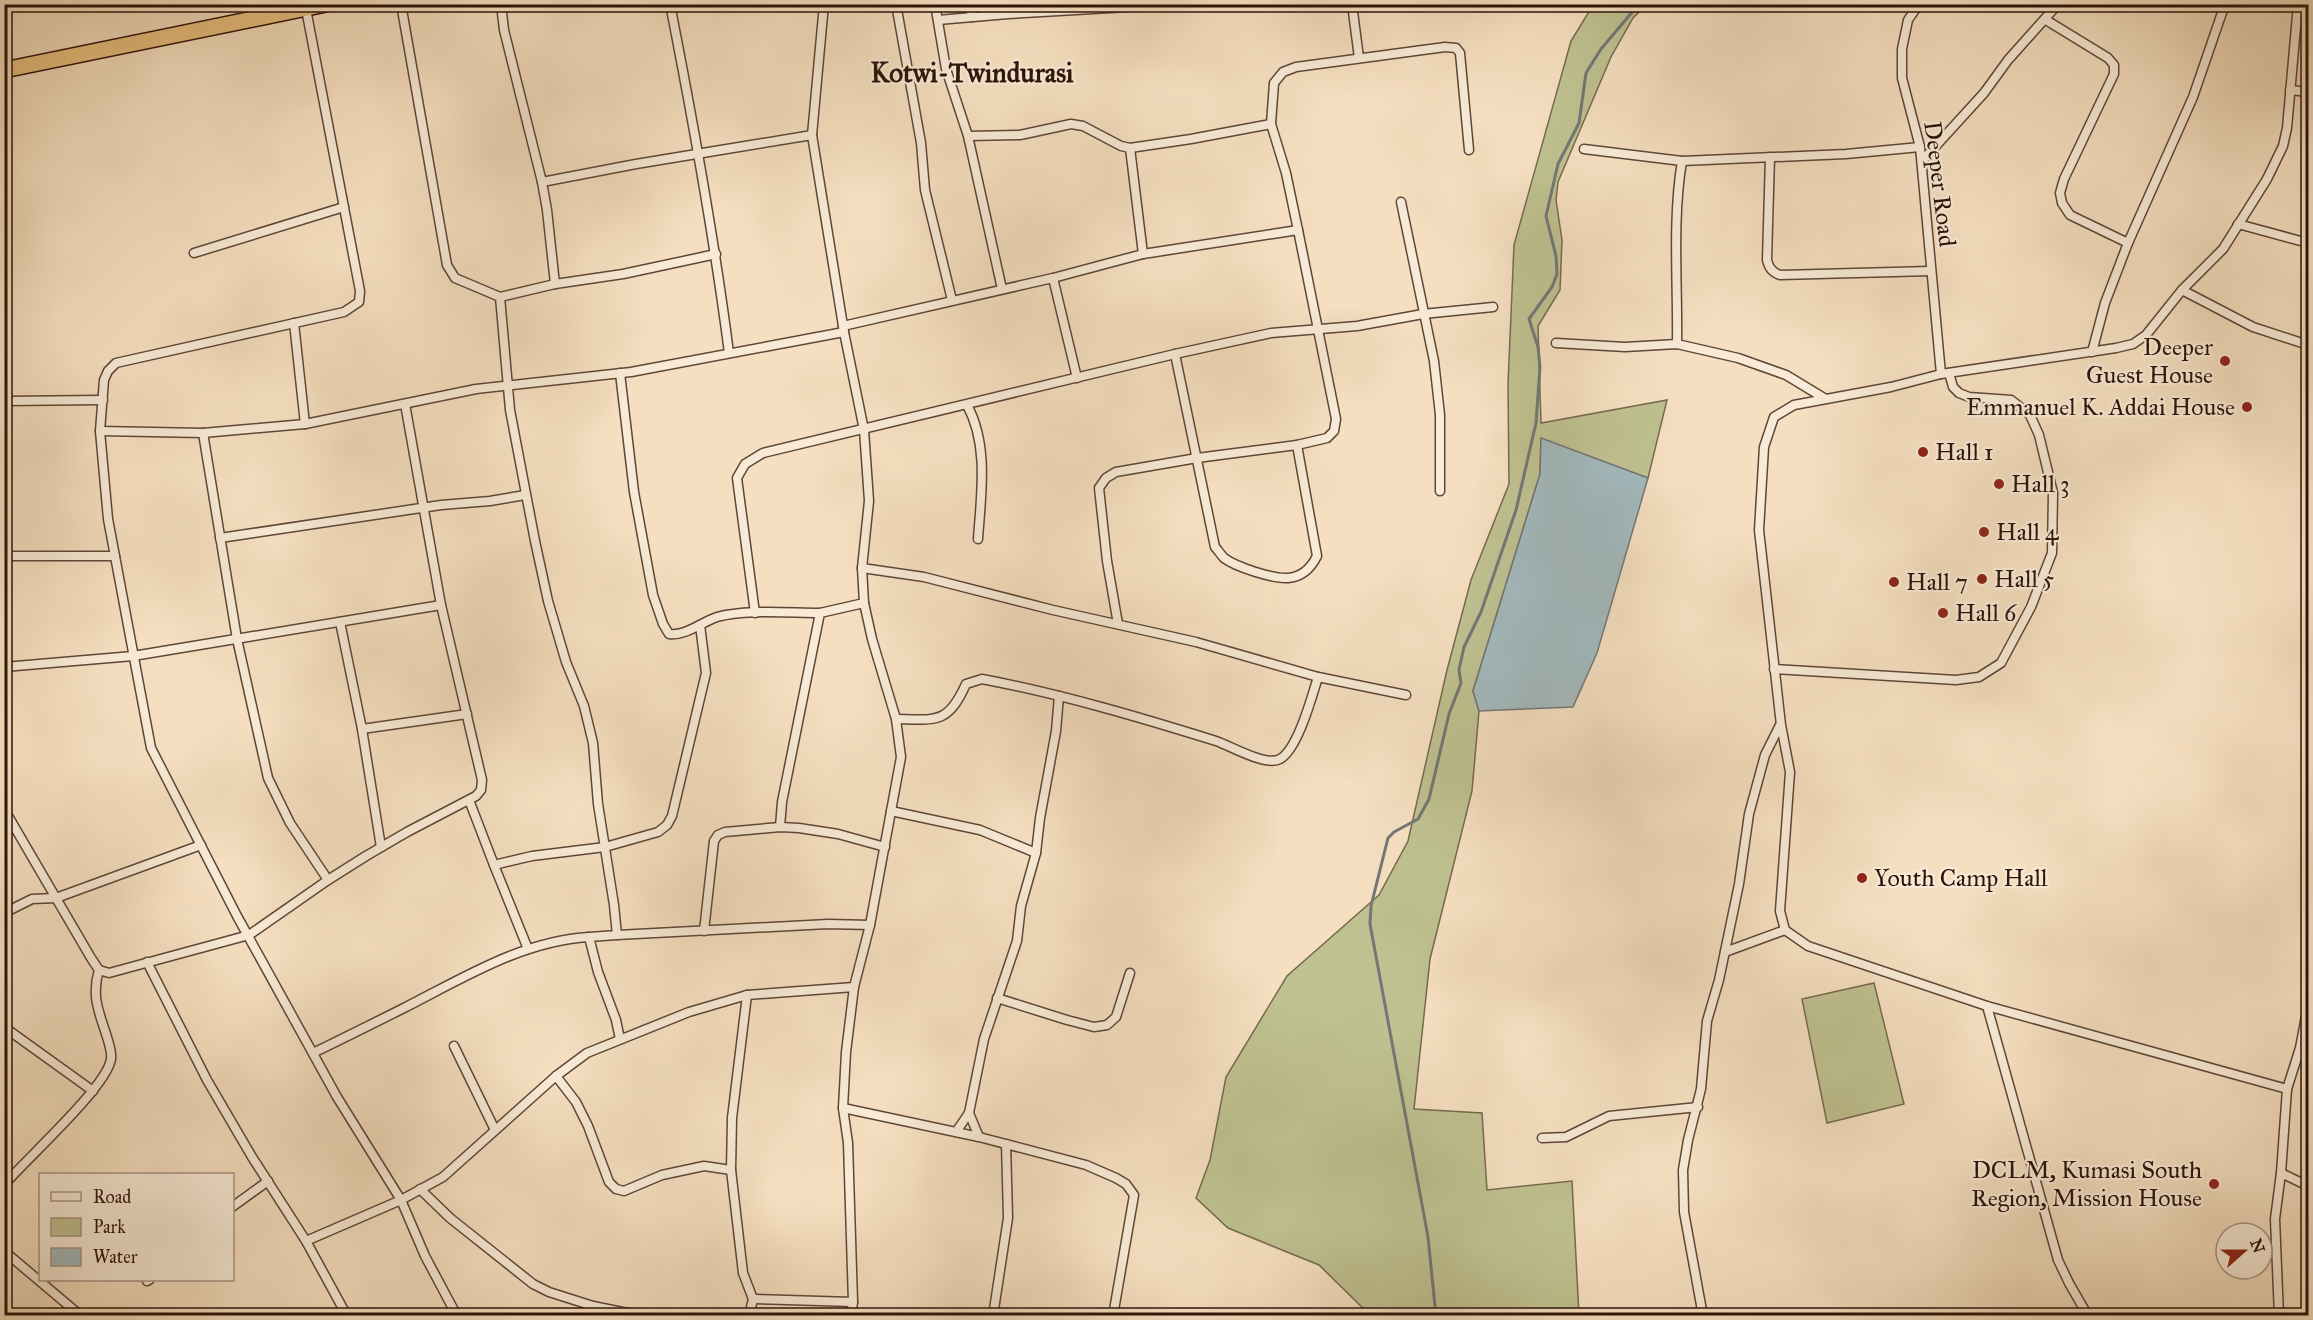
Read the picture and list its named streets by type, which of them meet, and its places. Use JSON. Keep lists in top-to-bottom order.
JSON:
{
  "streets": {
    "street": ["Deeper Road"]
  },
  "districts": ["Kotwi-Twindurasi"],
  "places": [
    "Deeper Guest House",
    "Emmanuel K. Addai House",
    "Hall 1",
    "Hall 3",
    "Hall 4",
    "Hall 5",
    "Hall 7",
    "Hall 6",
    "Youth Camp Hall",
    "DCLM, Kumasi South Region, Mission House"
  ],
  "legend": ["Road", "Park", "Water"],
  "north": "right"
}
